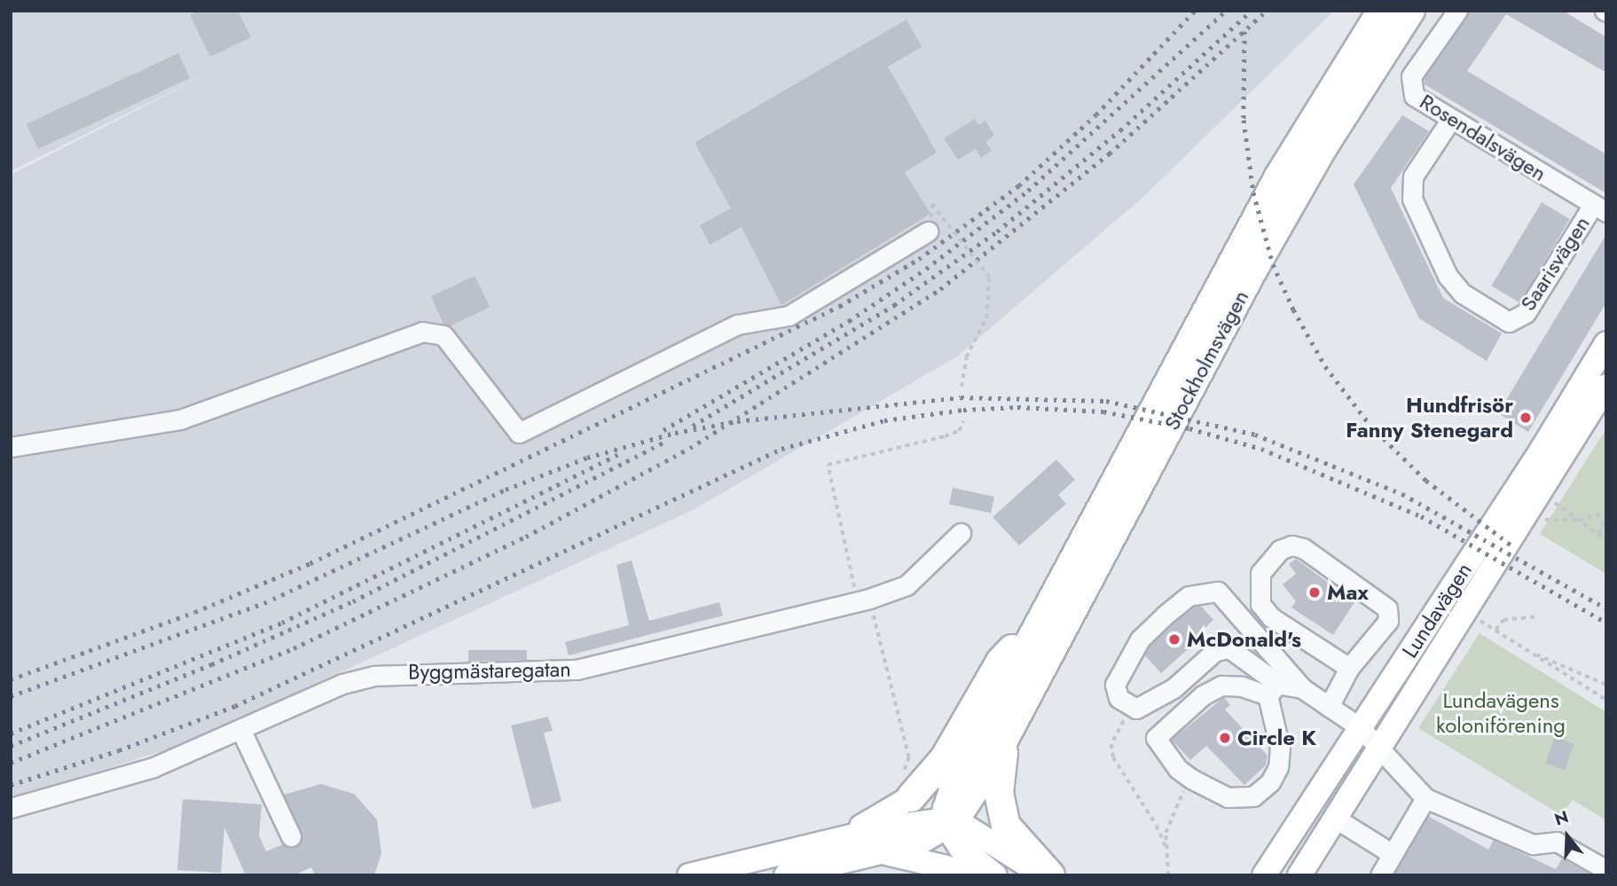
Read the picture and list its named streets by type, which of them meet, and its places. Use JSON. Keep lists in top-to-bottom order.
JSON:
{
  "streets": {
    "highway": ["Stockholmsvägen"],
    "main road": ["Lundavägen"],
    "street": ["Rosendalsvägen", "Saarisvägen", "Byggmästaregatan"]
  },
  "crossings": [
    ["Rosendalsvägen", "Saarisvägen"]
  ],
  "parks": ["Lundavägens koloniförening"],
  "places": [
    "Hundfrisör Fanny Stenegard",
    "Max",
    "McDonald's",
    "Circle K"
  ],
  "north": "top"
}
